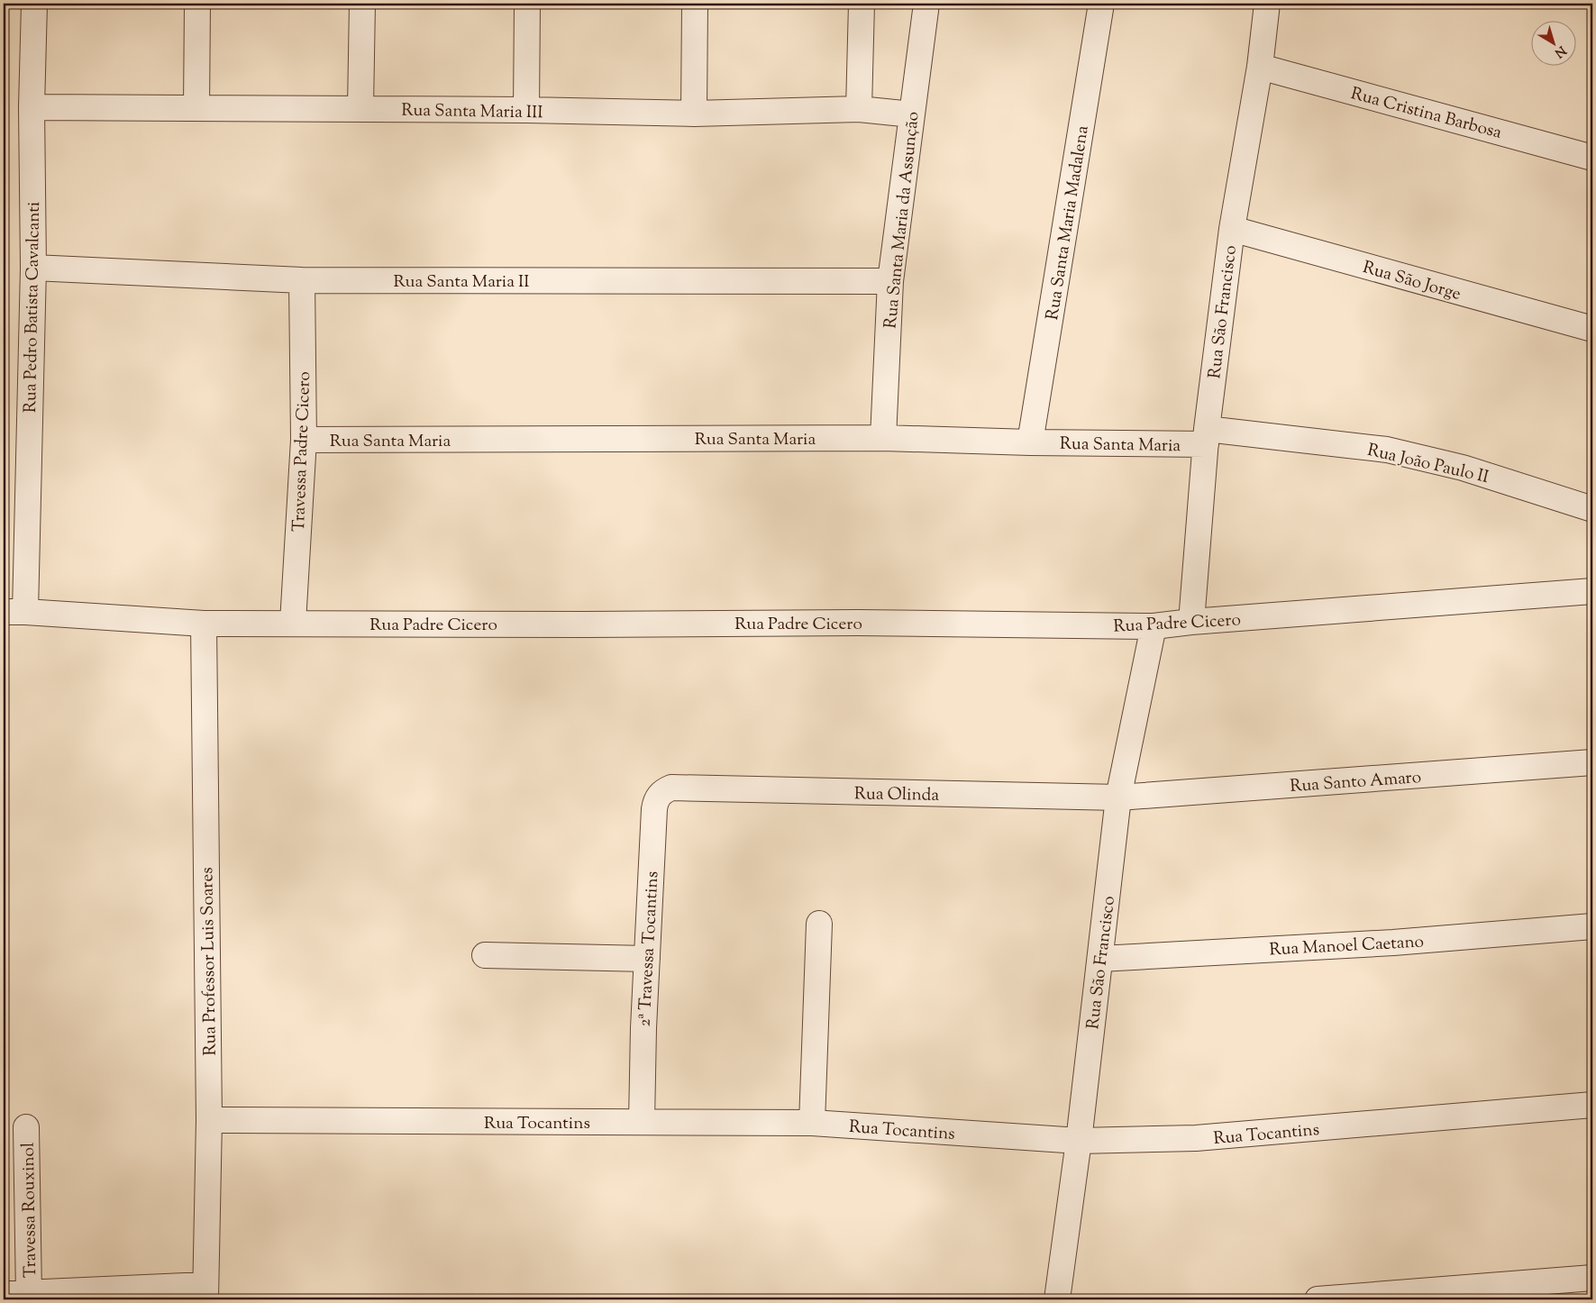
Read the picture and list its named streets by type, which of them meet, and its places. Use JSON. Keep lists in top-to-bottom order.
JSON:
{
  "streets": {
    "street": [
      "Rua Santa Maria III",
      "Rua Cristina Barbosa",
      "Rua Santa Maria da Assunção",
      "Rua Santa Maria Madalena",
      "Rua São Jorge",
      "Rua Santa Maria II",
      "Rua Pedro Batista Cavalcanti",
      "Rua São Francisco",
      "Rua Santa Maria",
      "Travessa Padre Cicero",
      "Rua João Paulo II",
      "Rua Padre Cicero",
      "Rua Santo Amaro",
      "Rua Olinda",
      "Rua Manoel Caetano",
      "2ª Travessa Tocantins",
      "Rua Professor Luis Soares",
      "Rua Tocantins",
      "Travessa Rouxinol"
    ]
  },
  "crossings": [
    ["Rua Santa Maria III", "Rua Santa Maria da Assunção"],
    ["Rua Santa Maria III", "Rua Pedro Batista Cavalcanti"],
    ["Rua Cristina Barbosa", "Rua São Francisco"],
    ["Rua Santa Maria da Assunção", "Rua Santa Maria II"],
    ["Rua Santa Maria da Assunção", "Rua Santa Maria"],
    ["Rua Santa Maria Madalena", "Rua Santa Maria"],
    ["Rua São Jorge", "Rua São Francisco"],
    ["Rua Santa Maria II", "Rua Pedro Batista Cavalcanti"],
    ["Rua Santa Maria II", "Travessa Padre Cicero"],
    ["Rua Pedro Batista Cavalcanti", "Rua Padre Cicero"],
    ["Rua São Francisco", "Rua Santa Maria"],
    ["Rua São Francisco", "Rua João Paulo II"],
    ["Rua São Francisco", "Rua Padre Cicero"],
    ["Rua São Francisco", "Rua Santo Amaro"],
    ["Rua São Francisco", "Rua Olinda"],
    ["Rua São Francisco", "Rua Manoel Caetano"],
    ["Rua São Francisco", "Rua Tocantins"],
    ["Rua Santa Maria", "Travessa Padre Cicero"],
    ["Rua Santa Maria", "Rua João Paulo II"],
    ["Travessa Padre Cicero", "Rua Padre Cicero"],
    ["Rua Padre Cicero", "Rua Professor Luis Soares"],
    ["Rua Santo Amaro", "Rua Olinda"],
    ["Rua Olinda", "2ª Travessa Tocantins"],
    ["2ª Travessa Tocantins", "Rua Tocantins"],
    ["Rua Professor Luis Soares", "Rua Tocantins"],
    ["Rua Professor Luis Soares", "Travessa Rouxinol"]
  ],
  "north": "bottom right"
}
